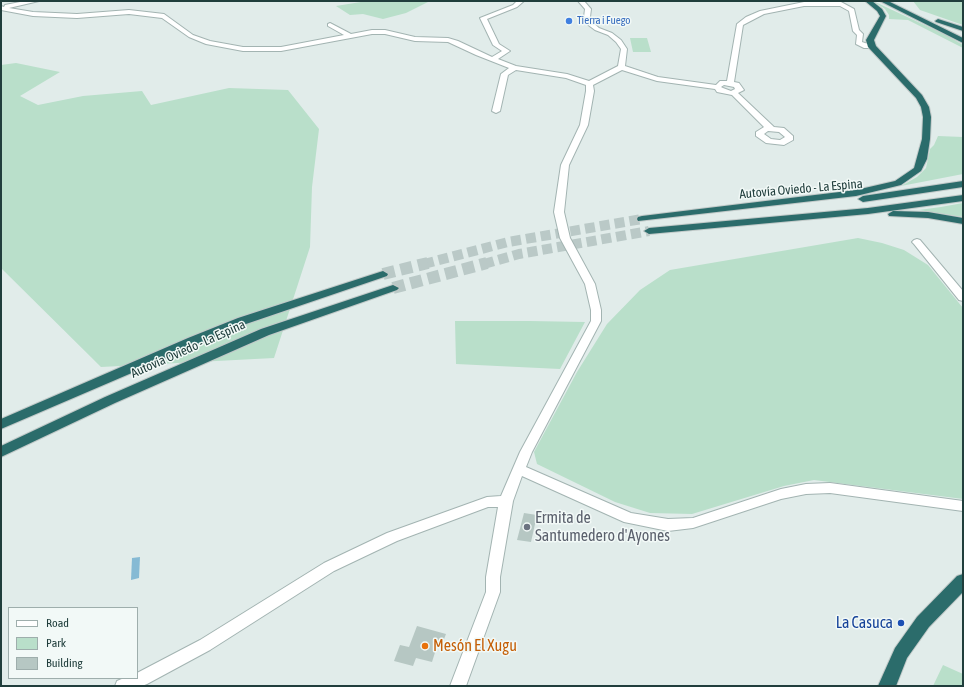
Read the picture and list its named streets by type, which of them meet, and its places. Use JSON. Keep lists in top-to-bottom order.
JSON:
{
  "streets": {
    "highway": ["Autovía Oviedo - La Espina"]
  },
  "places": [
    "Tierra i Fuego",
    "Ermita de Santumedero d'Ayones",
    "La Casuca",
    "Mesón El Xugu"
  ],
  "legend": ["Road", "Park", "Building"]
}
